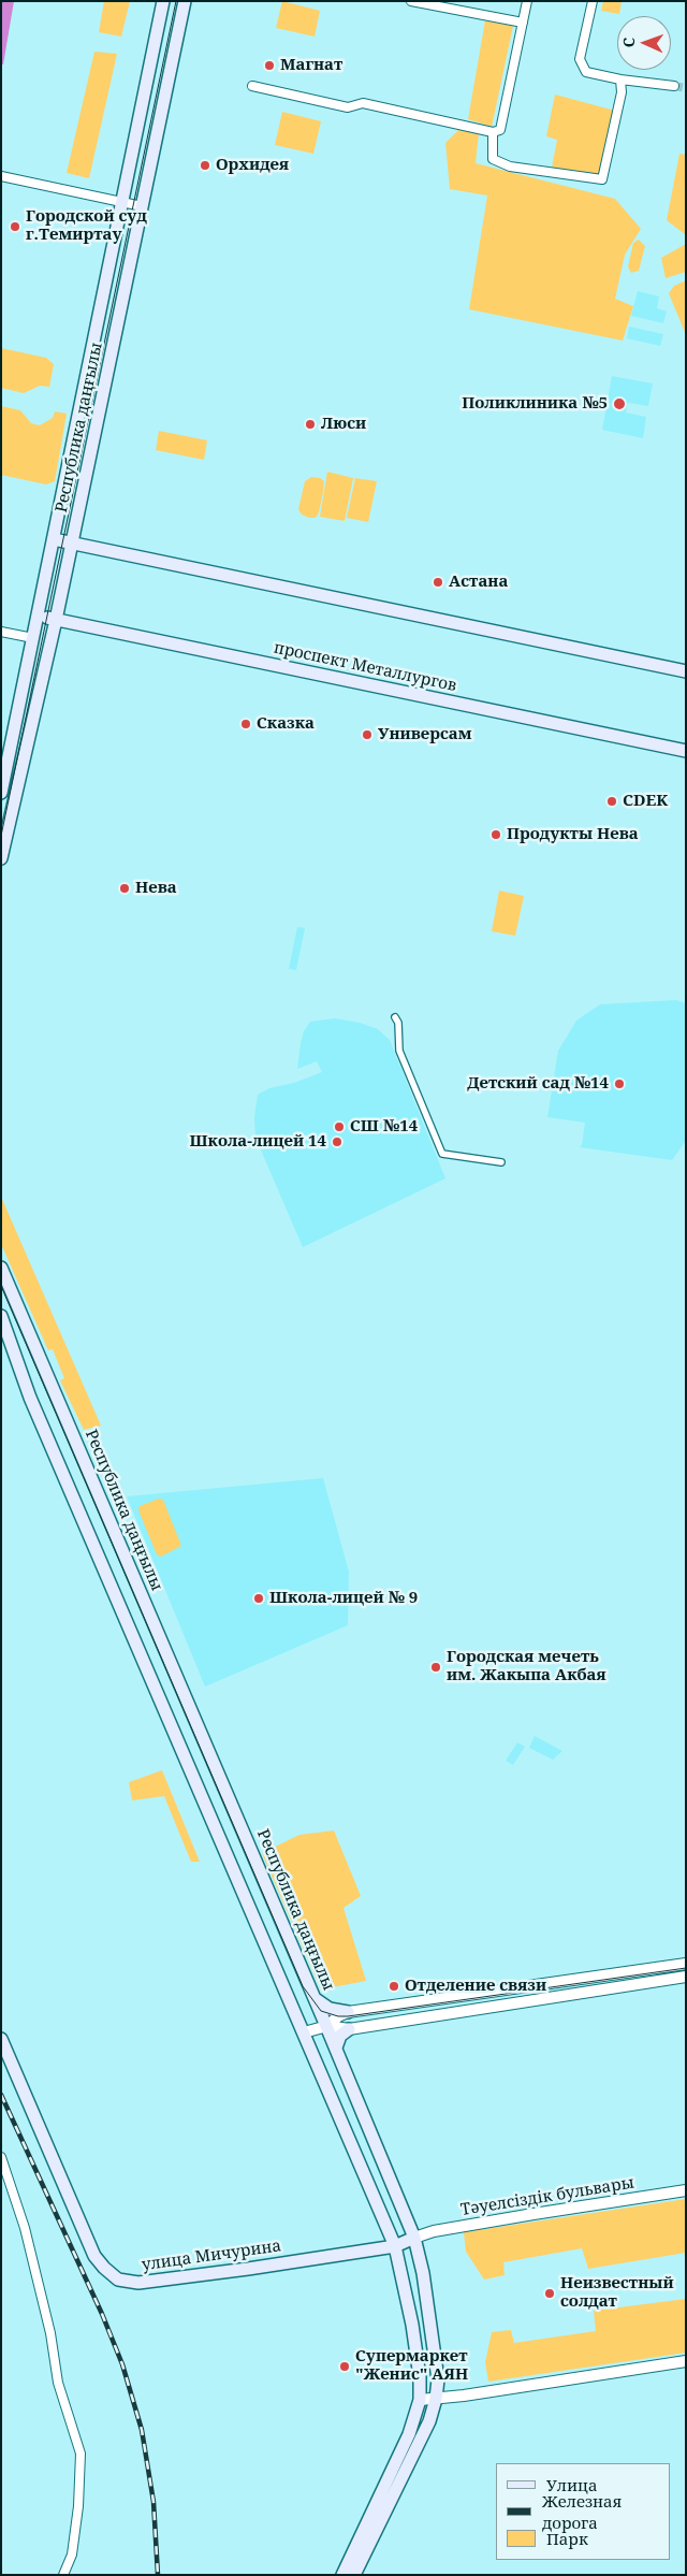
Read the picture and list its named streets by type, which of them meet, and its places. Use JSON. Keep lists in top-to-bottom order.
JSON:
{
  "streets": {
    "main road": ["Республика даңғылы", "проспект Металлургов", "улица Мичурина"],
    "street": ["Тәуелсіздік бульвары"]
  },
  "crossings": [
    ["Республика даңғылы", "проспект Металлургов"],
    ["Республика даңғылы", "Тәуелсіздік бульвары"],
    ["Республика даңғылы", "улица Мичурина"],
    ["Тәуелсіздік бульвары", "улица Мичурина"]
  ],
  "places": [
    "Магнат",
    "Орхидея",
    "Городской суд г.Темиртау",
    "Поликлиника №5",
    "Люси",
    "Астана",
    "Сказка",
    "Универсам",
    "CDEK",
    "Продукты Нева",
    "Нева",
    "Детский сад №14",
    "СШ №14",
    "Школа-лицей 14",
    "Школа-лицей № 9",
    "Городская мечеть им. Жакыпа Акбая",
    "Отделение связи",
    "Неизвестный солдат",
    "Супермаркет \"Женис\" АЯН"
  ],
  "legend": ["Улица", "Железная дорога", "Парк"],
  "north": "left"
}
